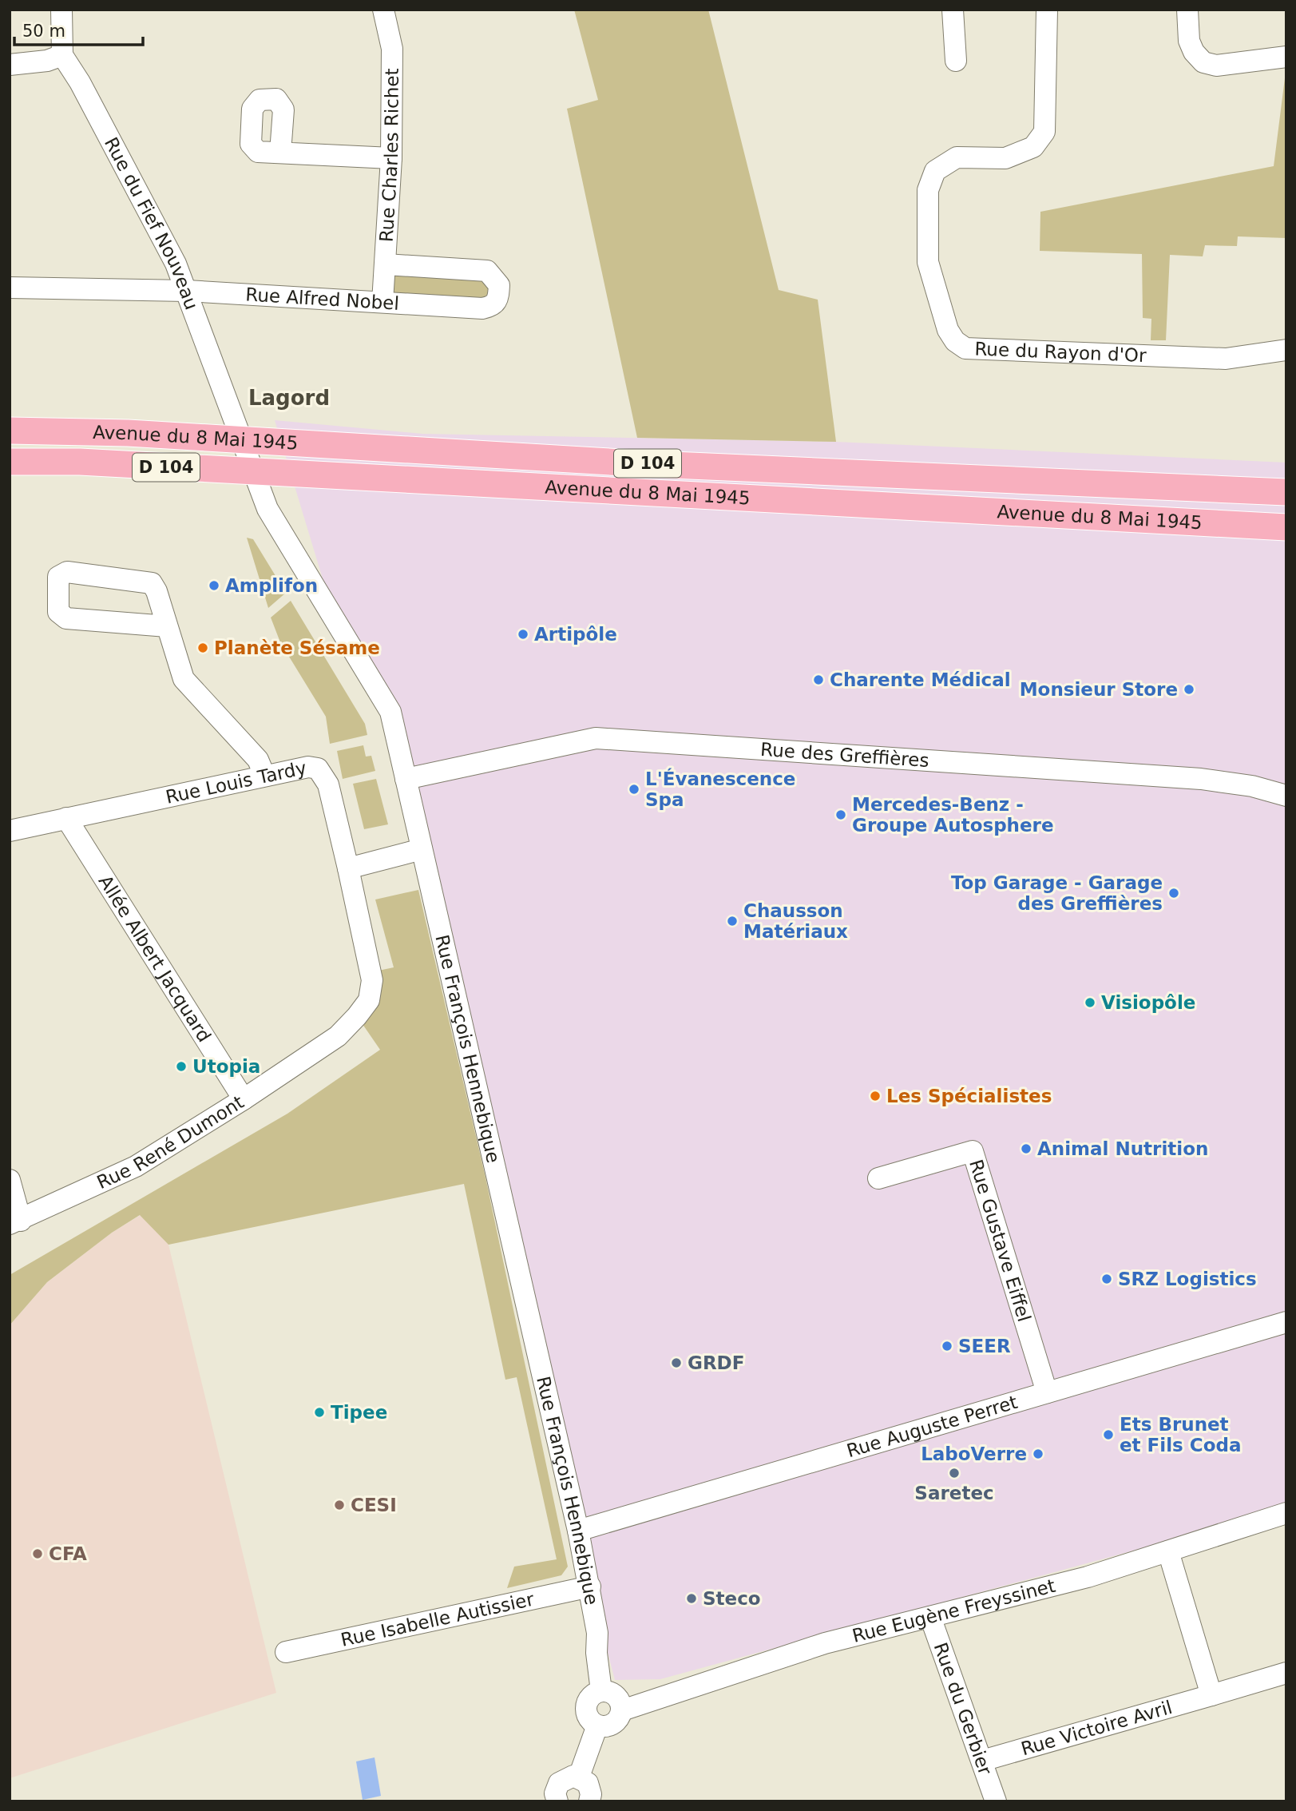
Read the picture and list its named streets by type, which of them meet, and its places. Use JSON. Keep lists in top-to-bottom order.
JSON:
{
  "streets": {
    "main road": ["Avenue du 8 Mai 1945", "D 104"],
    "street": [
      "Rue Charles Richet",
      "Rue du Fief Nouveau",
      "Rue Alfred Nobel",
      "Rue du Rayon d'Or",
      "Rue des Greffières",
      "Rue Louis Tardy",
      "Allée Albert Jacquard",
      "Rue François Hennebique",
      "Rue René Dumont",
      "Rue Gustave Eiffel",
      "Rue Auguste Perret",
      "Rue Eugène Freyssinet",
      "Rue Isabelle Autissier",
      "Rue du Gerbier",
      "Rue Victoire Avril"
    ]
  },
  "crossings": [
    ["Rue Charles Richet", "Rue Alfred Nobel"],
    ["Rue du Fief Nouveau", "Rue Alfred Nobel"],
    ["Rue du Fief Nouveau", "Avenue du 8 Mai 1945"],
    ["Rue du Fief Nouveau", "Rue François Hennebique"],
    ["Avenue du 8 Mai 1945", "Rue François Hennebique"],
    ["Rue des Greffières", "Rue François Hennebique"],
    ["Rue Louis Tardy", "Allée Albert Jacquard"],
    ["Rue Louis Tardy", "Rue René Dumont"],
    ["Allée Albert Jacquard", "Rue René Dumont"],
    ["Rue François Hennebique", "Rue Auguste Perret"],
    ["Rue François Hennebique", "Rue Eugène Freyssinet"],
    ["Rue François Hennebique", "Rue Isabelle Autissier"],
    ["Rue Gustave Eiffel", "Rue Auguste Perret"],
    ["Rue Eugène Freyssinet", "Rue du Gerbier"],
    ["Rue du Gerbier", "Rue Victoire Avril"]
  ],
  "districts": ["Lagord"],
  "places": [
    "Amplifon",
    "Artipôle",
    "Planète Sésame",
    "Charente Médical",
    "Monsieur Store",
    "L'Évanescence Spa",
    "Mercedes-Benz - Groupe Autosphere",
    "Top Garage - Garage des Greffières",
    "Chausson Matériaux",
    "Visiopôle",
    "Utopia",
    "Les Spécialistes",
    "Animal Nutrition",
    "SRZ Logistics",
    "SEER",
    "GRDF",
    "Tipee",
    "Ets Brunet et Fils Coda",
    "LaboVerre",
    "Saretec",
    "CESI",
    "CFA",
    "Steco"
  ],
  "scale_bar": "50 m"
}
